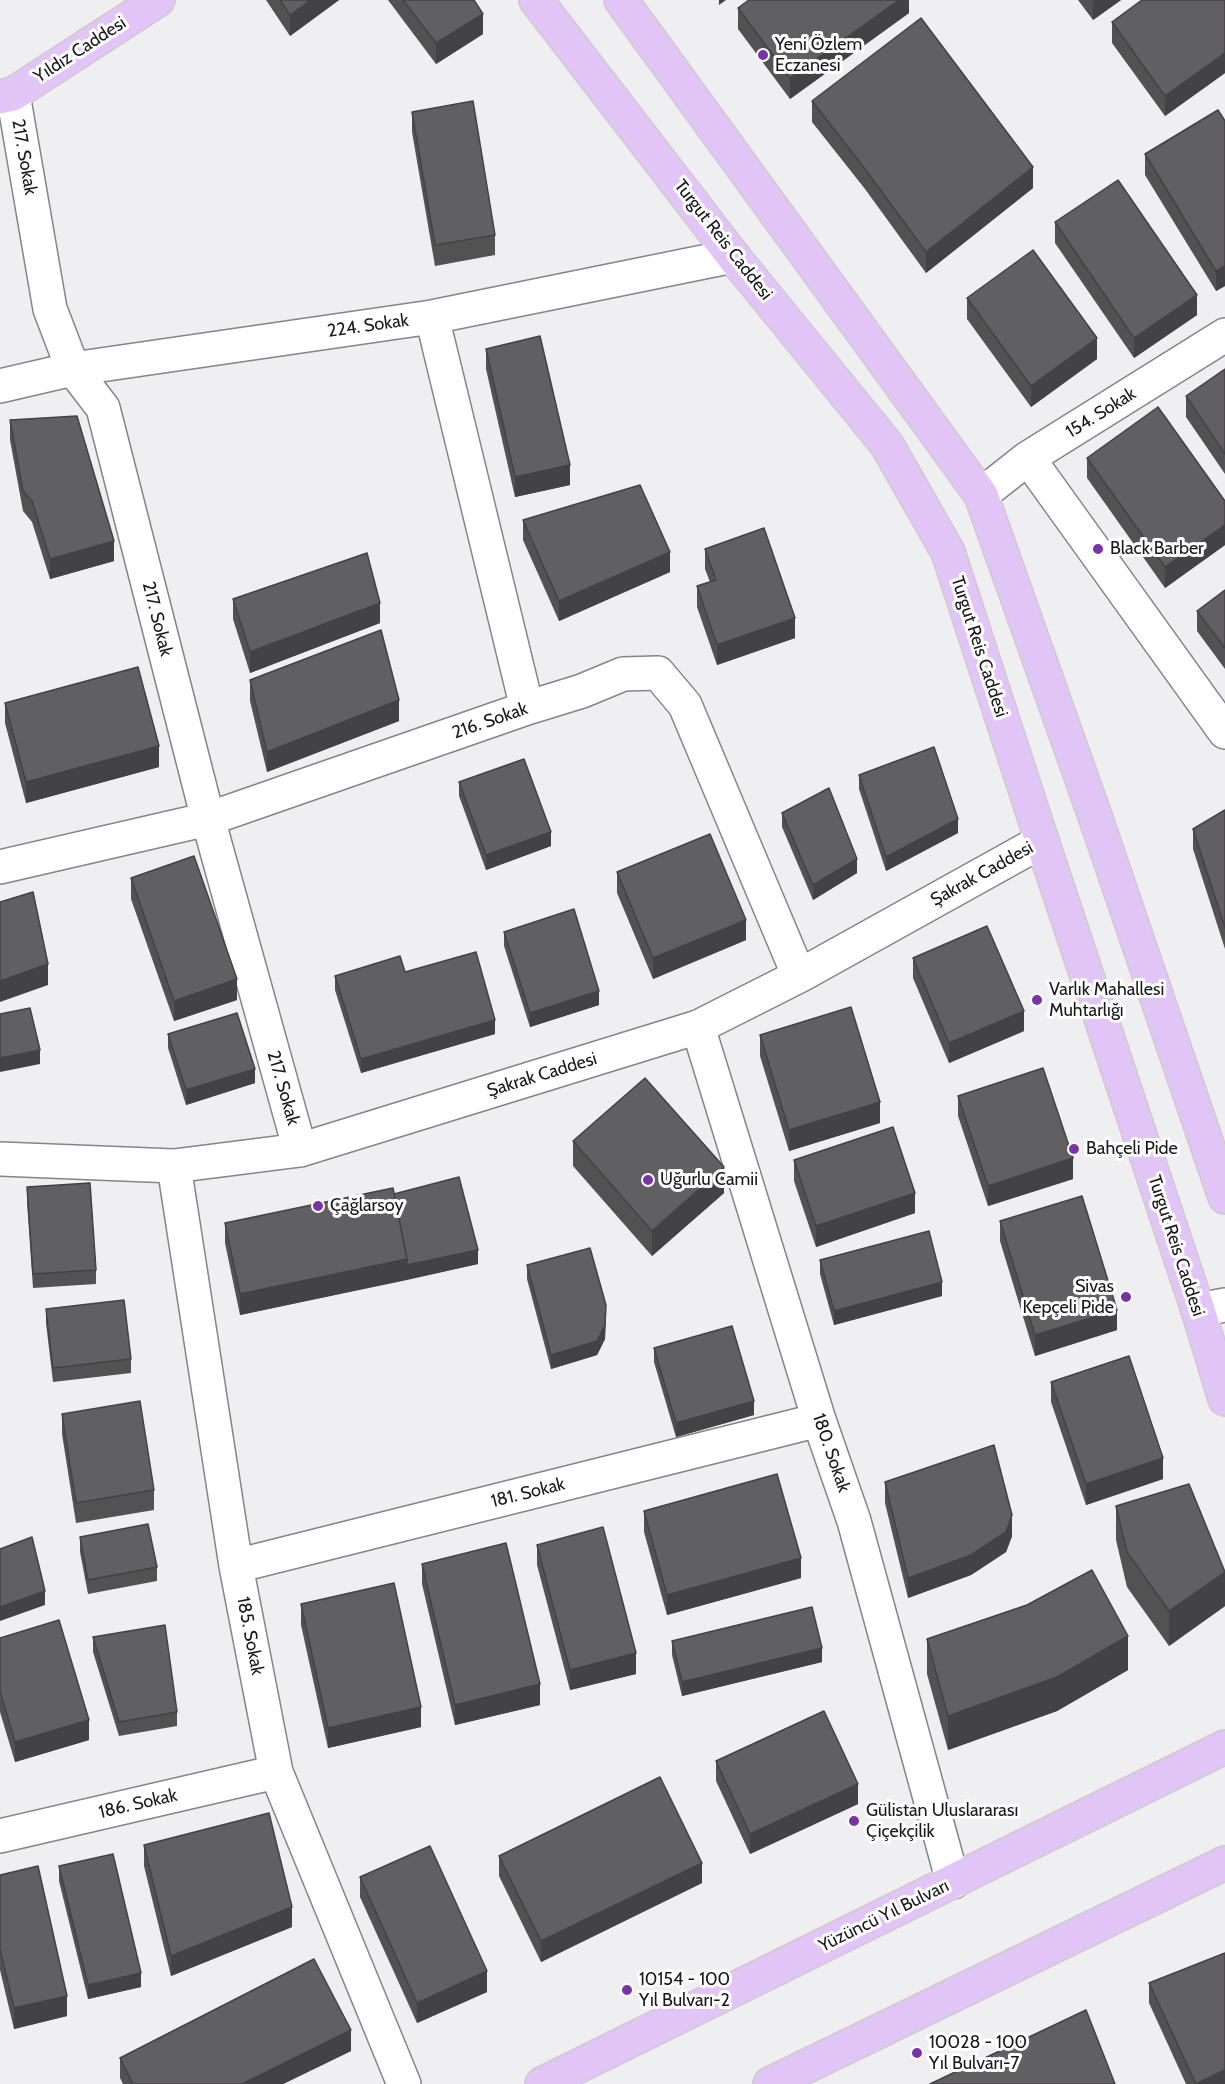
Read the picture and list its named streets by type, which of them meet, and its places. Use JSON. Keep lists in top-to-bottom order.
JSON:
{
  "streets": {
    "main road": ["Yıldız Caddesi", "Turgut Reis Caddesi", "Yüzüncü Yıl Bulvarı"],
    "street": [
      "217. Sokak",
      "224. Sokak",
      "154. Sokak",
      "216. Sokak",
      "Şakrak Caddesi",
      "180. Sokak",
      "181. Sokak",
      "185. Sokak",
      "186. Sokak"
    ]
  },
  "crossings": [
    ["Yıldız Caddesi", "217. Sokak"],
    ["217. Sokak", "224. Sokak"],
    ["217. Sokak", "216. Sokak"],
    ["217. Sokak", "Şakrak Caddesi"],
    ["Turgut Reis Caddesi", "224. Sokak"],
    ["Turgut Reis Caddesi", "Şakrak Caddesi"],
    ["216. Sokak", "Şakrak Caddesi"],
    ["Şakrak Caddesi", "180. Sokak"],
    ["Şakrak Caddesi", "185. Sokak"],
    ["180. Sokak", "181. Sokak"],
    ["180. Sokak", "Yüzüncü Yıl Bulvarı"],
    ["181. Sokak", "185. Sokak"],
    ["185. Sokak", "186. Sokak"]
  ],
  "places": [
    "Yeni Özlem Eczanesi",
    "Black Barber",
    "Varlık Mahallesi Muhtarlığı",
    "Bahçeli Pide",
    "Uğurlu Camii",
    "Çağlarsoy",
    "Sivas Kepçeli Pide",
    "Gülistan Uluslararası Çiçekçilik",
    "10154 - 100 Yıl Bulvarı-2",
    "10028 - 100 Yıl Bulvarı-7"
  ]
}
